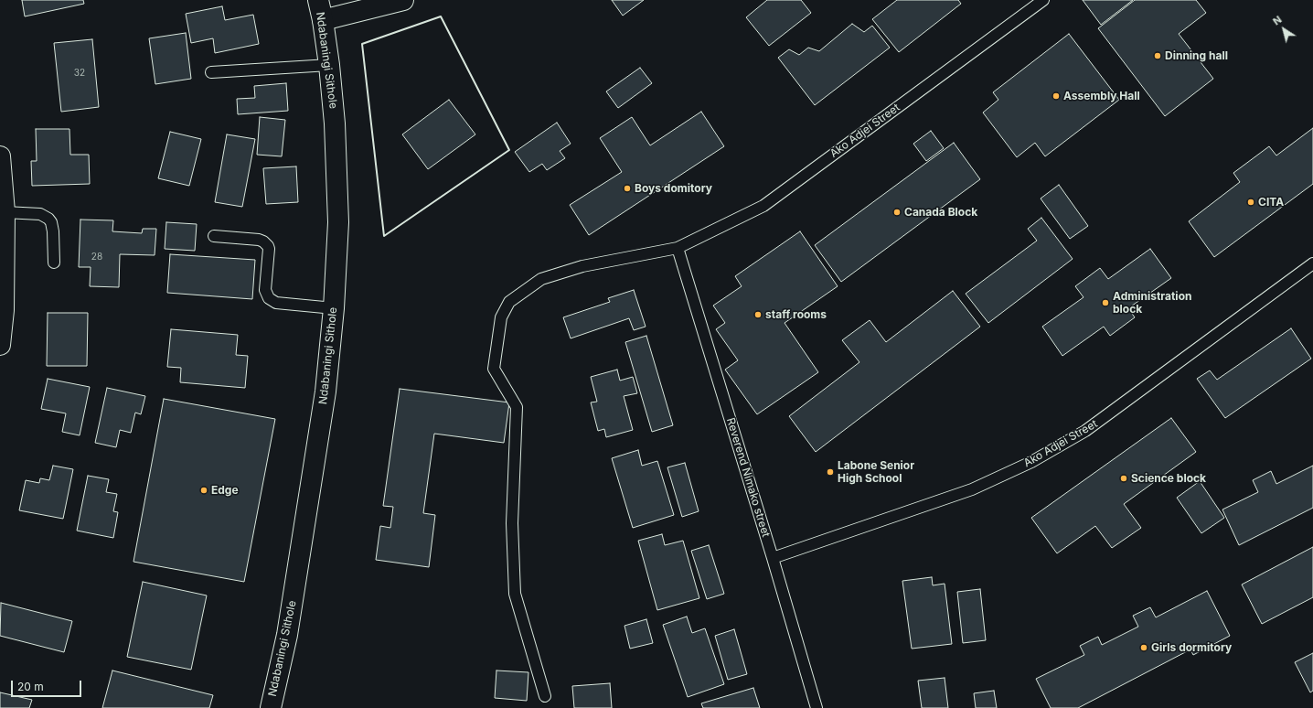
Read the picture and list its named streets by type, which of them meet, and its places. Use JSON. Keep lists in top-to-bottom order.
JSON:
{
  "streets": {
    "street": ["Ndabaningi Sithole"],
    "lane": ["Ako Adjei Street", "Reverend Nimako street"]
  },
  "crossings": [
    ["Ako Adjei Street", "Reverend Nimako street"]
  ],
  "places": [
    "Dinning hall",
    "Assembly Hall",
    "Boys domitory",
    "CITA",
    "Canada Block",
    "Administration block",
    "staff rooms",
    "Labone Senior High School",
    "Science block",
    "Edge",
    "Girls dormitory"
  ],
  "house_numbers": ["32", "28"],
  "scale_bar": "20 m",
  "north": "top left"
}
